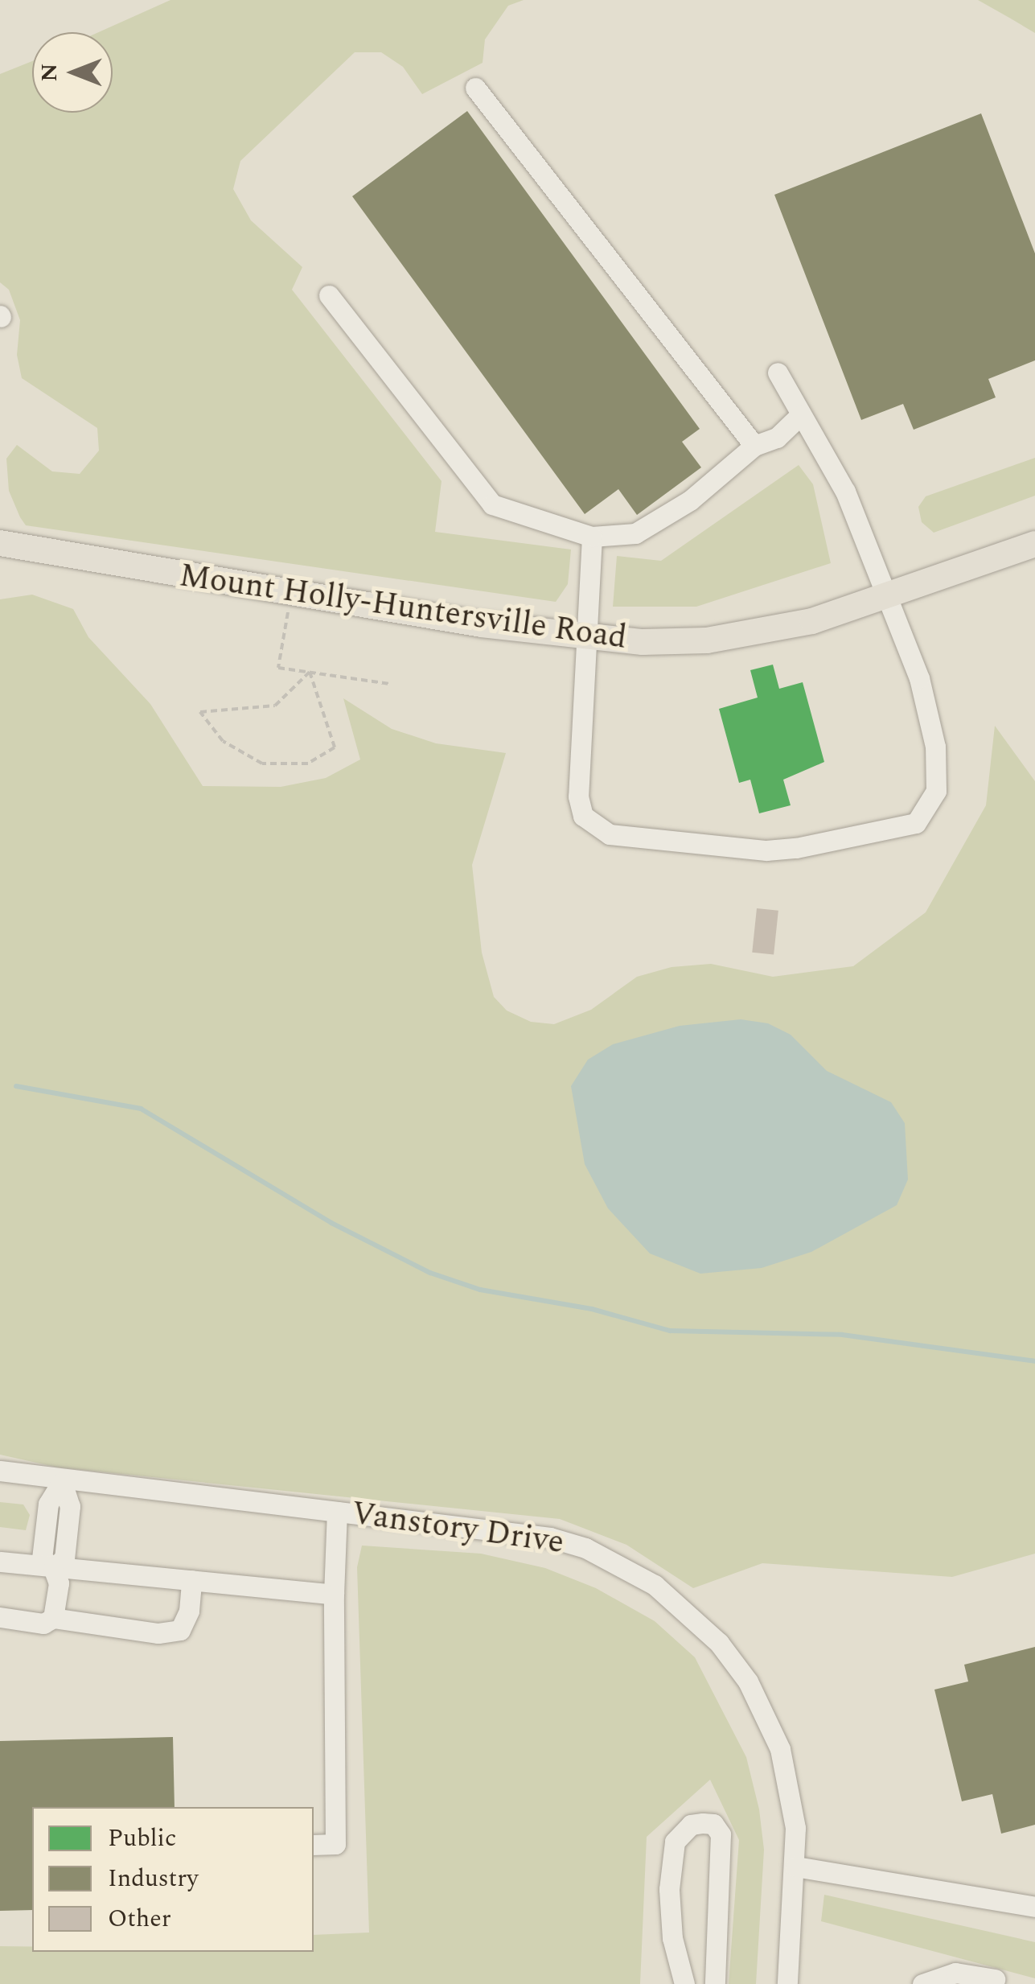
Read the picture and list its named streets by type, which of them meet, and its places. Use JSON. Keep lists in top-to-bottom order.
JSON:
{
  "streets": {
    "main road": ["Mount Holly-Huntersville Road"],
    "street": ["Vanstory Drive"]
  },
  "legend": ["Public", "Industry", "Other"],
  "north": "left"
}
